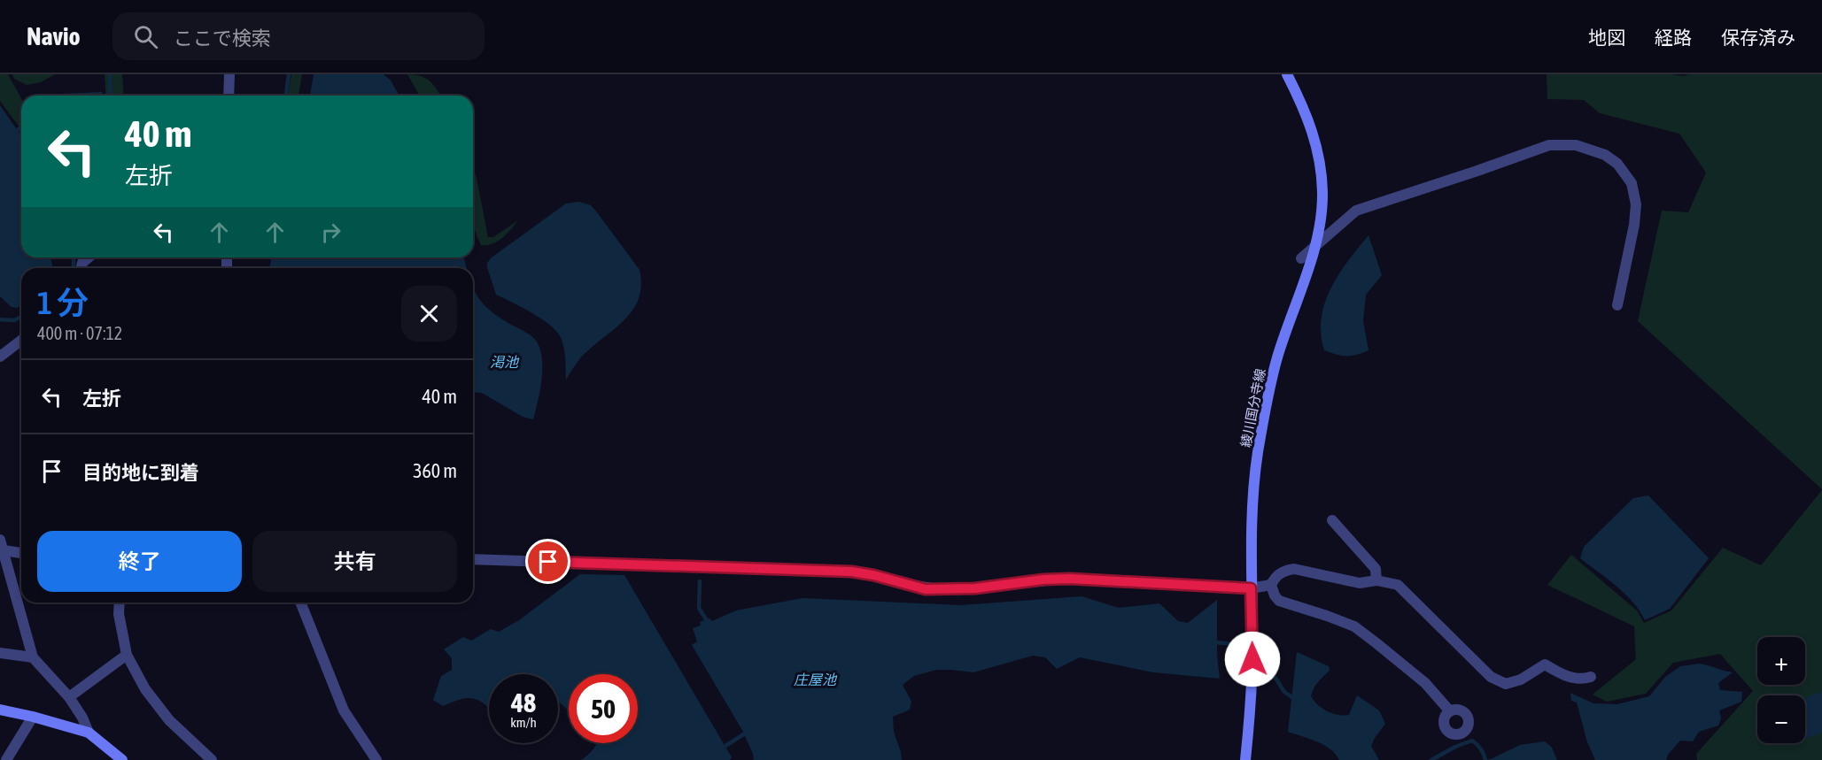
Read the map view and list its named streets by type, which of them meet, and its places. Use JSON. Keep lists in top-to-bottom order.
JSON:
{
  "streets": {
    "main road": ["綾川国分寺線"]
  },
  "water": ["渇池", "庄屋池"],
  "page": {
    "header": "Navio",
    "search": "ここで検索",
    "nav": ["地図", "経路", "保存済み"],
    "turn": ["40 m", "左折"],
    "heading": ["1 分", "400 m · 07:12"],
    "list": [
      {
        "name": "左折",
        "value": "40 m"
      },
      {
        "name": "目的地に到着",
        "value": "360 m"
      }
    ],
    "buttons": ["終了", "共有"],
    "map_buttons": ["+", "−"],
    "speed": "48 km/h",
    "limit": "50"
  }
}
